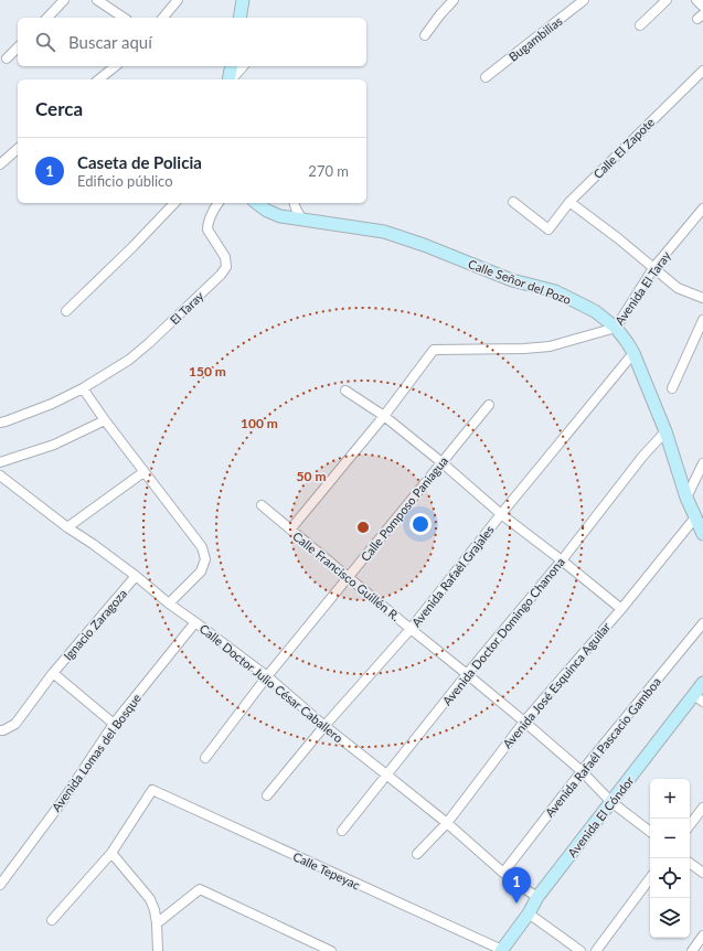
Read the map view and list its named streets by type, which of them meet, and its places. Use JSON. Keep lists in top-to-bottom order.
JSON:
{
  "streets": {
    "street": [
      "Bugambilias",
      "Calle El Zapote",
      "Calle Señor del Pozo",
      "Avenida El Taray",
      "El Taray",
      "Calle Pomposo Paniagua",
      "Calle Francisco Guillén R.",
      "Avenida Rafaél Grajales",
      "Ignacio Zaragoza",
      "Avenida Doctor Domingo Chanona",
      "Calle Doctor Julio César Caballero",
      "Avenida José Esquinca Aguilar",
      "Avenida Rafaél Pascacio Gamboa",
      "Avenida Lomas del Bosque",
      "Avenida El Cóndor",
      "Calle Tepeyac"
    ]
  },
  "crossings": [
    ["Calle Señor del Pozo", "Avenida El Taray"],
    ["Calle Señor del Pozo", "Avenida Rafaél Grajales"],
    ["Calle Señor del Pozo", "Avenida Doctor Domingo Chanona"],
    ["Calle Señor del Pozo", "Avenida José Esquinca Aguilar"],
    ["Calle Pomposo Paniagua", "Calle Francisco Guillén R."],
    ["Calle Pomposo Paniagua", "Calle Doctor Julio César Caballero"],
    ["Calle Francisco Guillén R.", "Avenida Rafaél Grajales"],
    ["Calle Francisco Guillén R.", "Avenida Doctor Domingo Chanona"],
    ["Calle Francisco Guillén R.", "Avenida José Esquinca Aguilar"],
    ["Calle Francisco Guillén R.", "Avenida Rafaél Pascacio Gamboa"],
    ["Calle Francisco Guillén R.", "Avenida El Cóndor"],
    ["Avenida Rafaél Grajales", "Calle Doctor Julio César Caballero"],
    ["Ignacio Zaragoza", "Calle Doctor Julio César Caballero"],
    ["Avenida Doctor Domingo Chanona", "Calle Doctor Julio César Caballero"],
    ["Calle Doctor Julio César Caballero", "Avenida José Esquinca Aguilar"],
    ["Calle Doctor Julio César Caballero", "Avenida Rafaél Pascacio Gamboa"],
    ["Calle Doctor Julio César Caballero", "Avenida Lomas del Bosque"],
    ["Calle Doctor Julio César Caballero", "Avenida El Cóndor"],
    ["Avenida El Cóndor", "Calle Tepeyac"]
  ],
  "page": {
    "search": "Buscar aquí",
    "heading": "Cerca",
    "list": [
      {
        "mark": "1",
        "name": "Caseta de Policia",
        "note": "Edificio público",
        "value": "270 m"
      }
    ],
    "map_buttons": ["+", "−"],
    "pins": "1"
  },
  "rings": ["150 m", "100 m", "50 m"]
}
